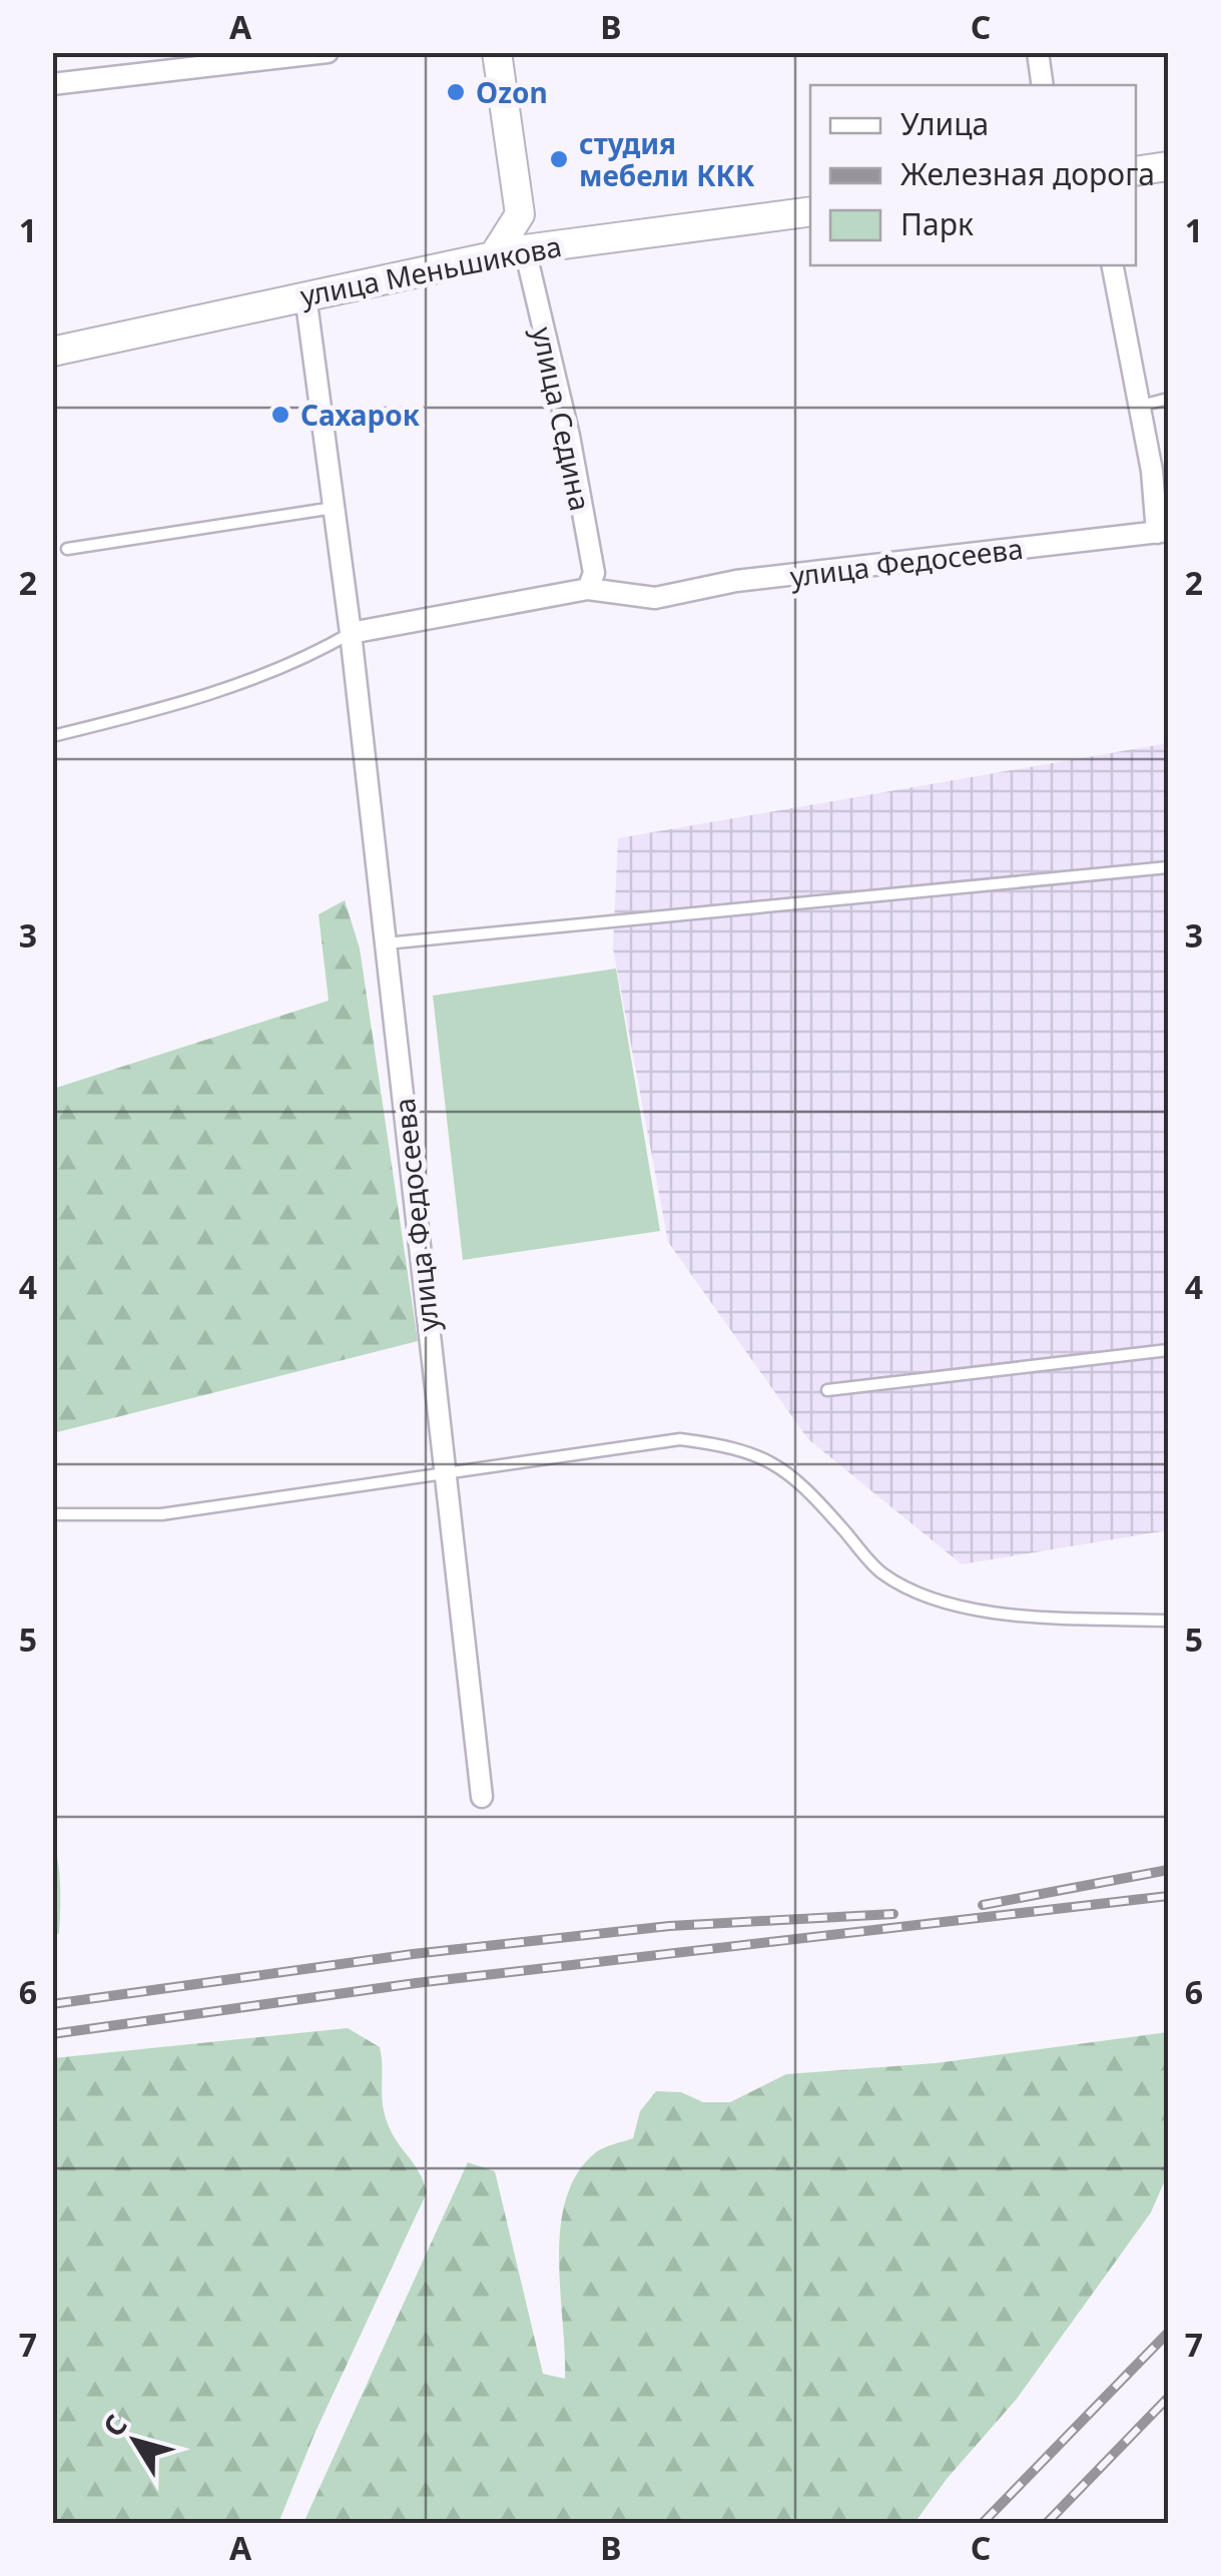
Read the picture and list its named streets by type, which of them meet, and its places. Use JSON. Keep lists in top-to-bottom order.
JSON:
{
  "streets": {
    "main road": ["улица Меньшикова"],
    "street": ["улица Седина", "улица Федосеева"]
  },
  "crossings": [
    ["улица Меньшикова", "улица Седина"],
    ["улица Меньшикова", "улица Федосеева"],
    ["улица Седина", "улица Федосеева"]
  ],
  "places": ["Ozon", "студия мебели ККК", "Сахарок"],
  "legend": ["Улица", "Железная дорога", "Парк"],
  "north": "top left",
  "grid": {
    "columns": ["A", "B", "C"],
    "rows": [
      "1",
      "2",
      "3",
      "4",
      "5",
      "6",
      "7"
    ]
  }
}
